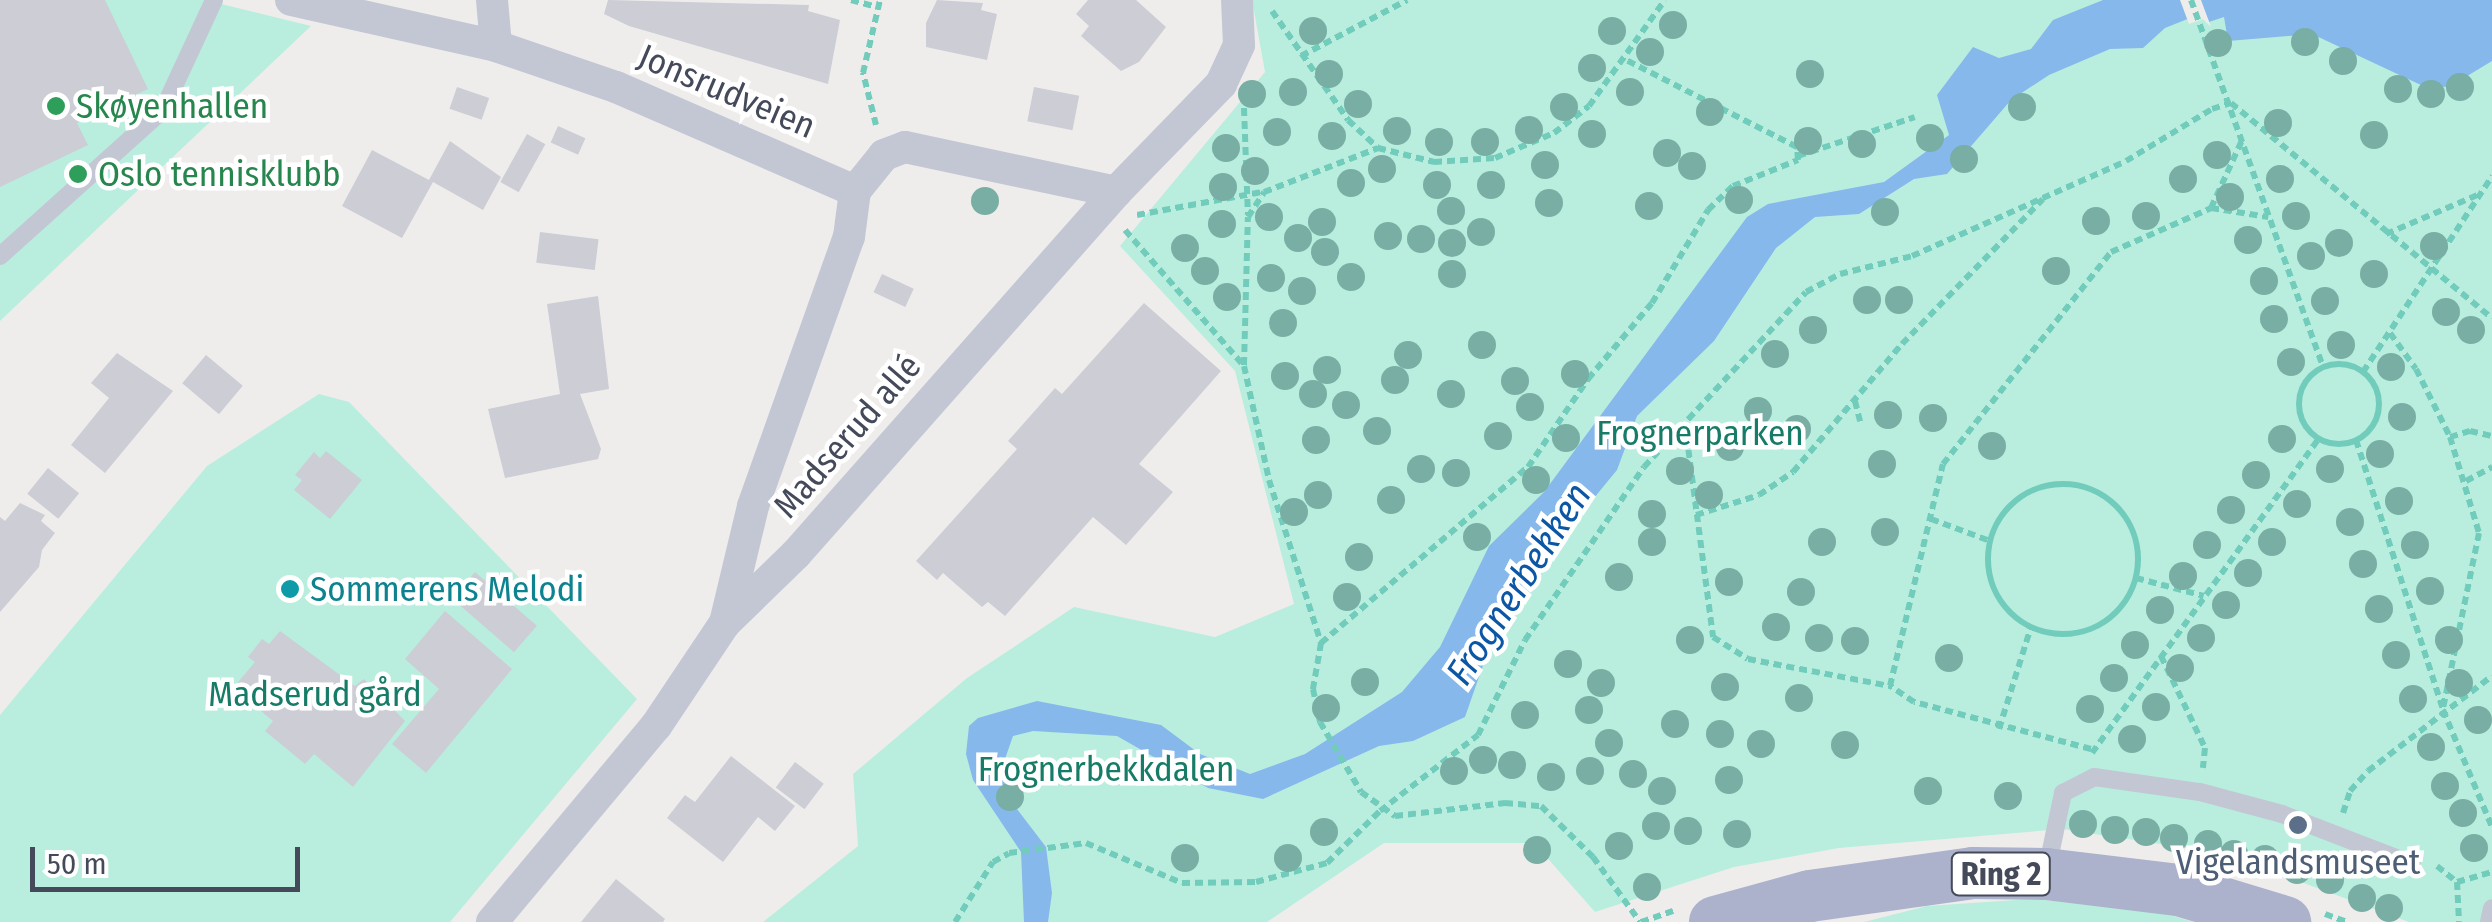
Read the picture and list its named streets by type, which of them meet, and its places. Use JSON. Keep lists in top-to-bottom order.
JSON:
{
  "streets": {
    "main road": ["Ring 2"],
    "street": ["Jonsrudveien", "Madserud allé"]
  },
  "water": ["Frognerbekken"],
  "parks": ["Frognerparken", "Madserud gård", "Frognerbekkdalen"],
  "places": [
    "Skøyenhallen",
    "Oslo tennisklubb",
    "Sommerens Melodi",
    "Vigelandsmuseet"
  ],
  "scale_bar": "50 m"
}
